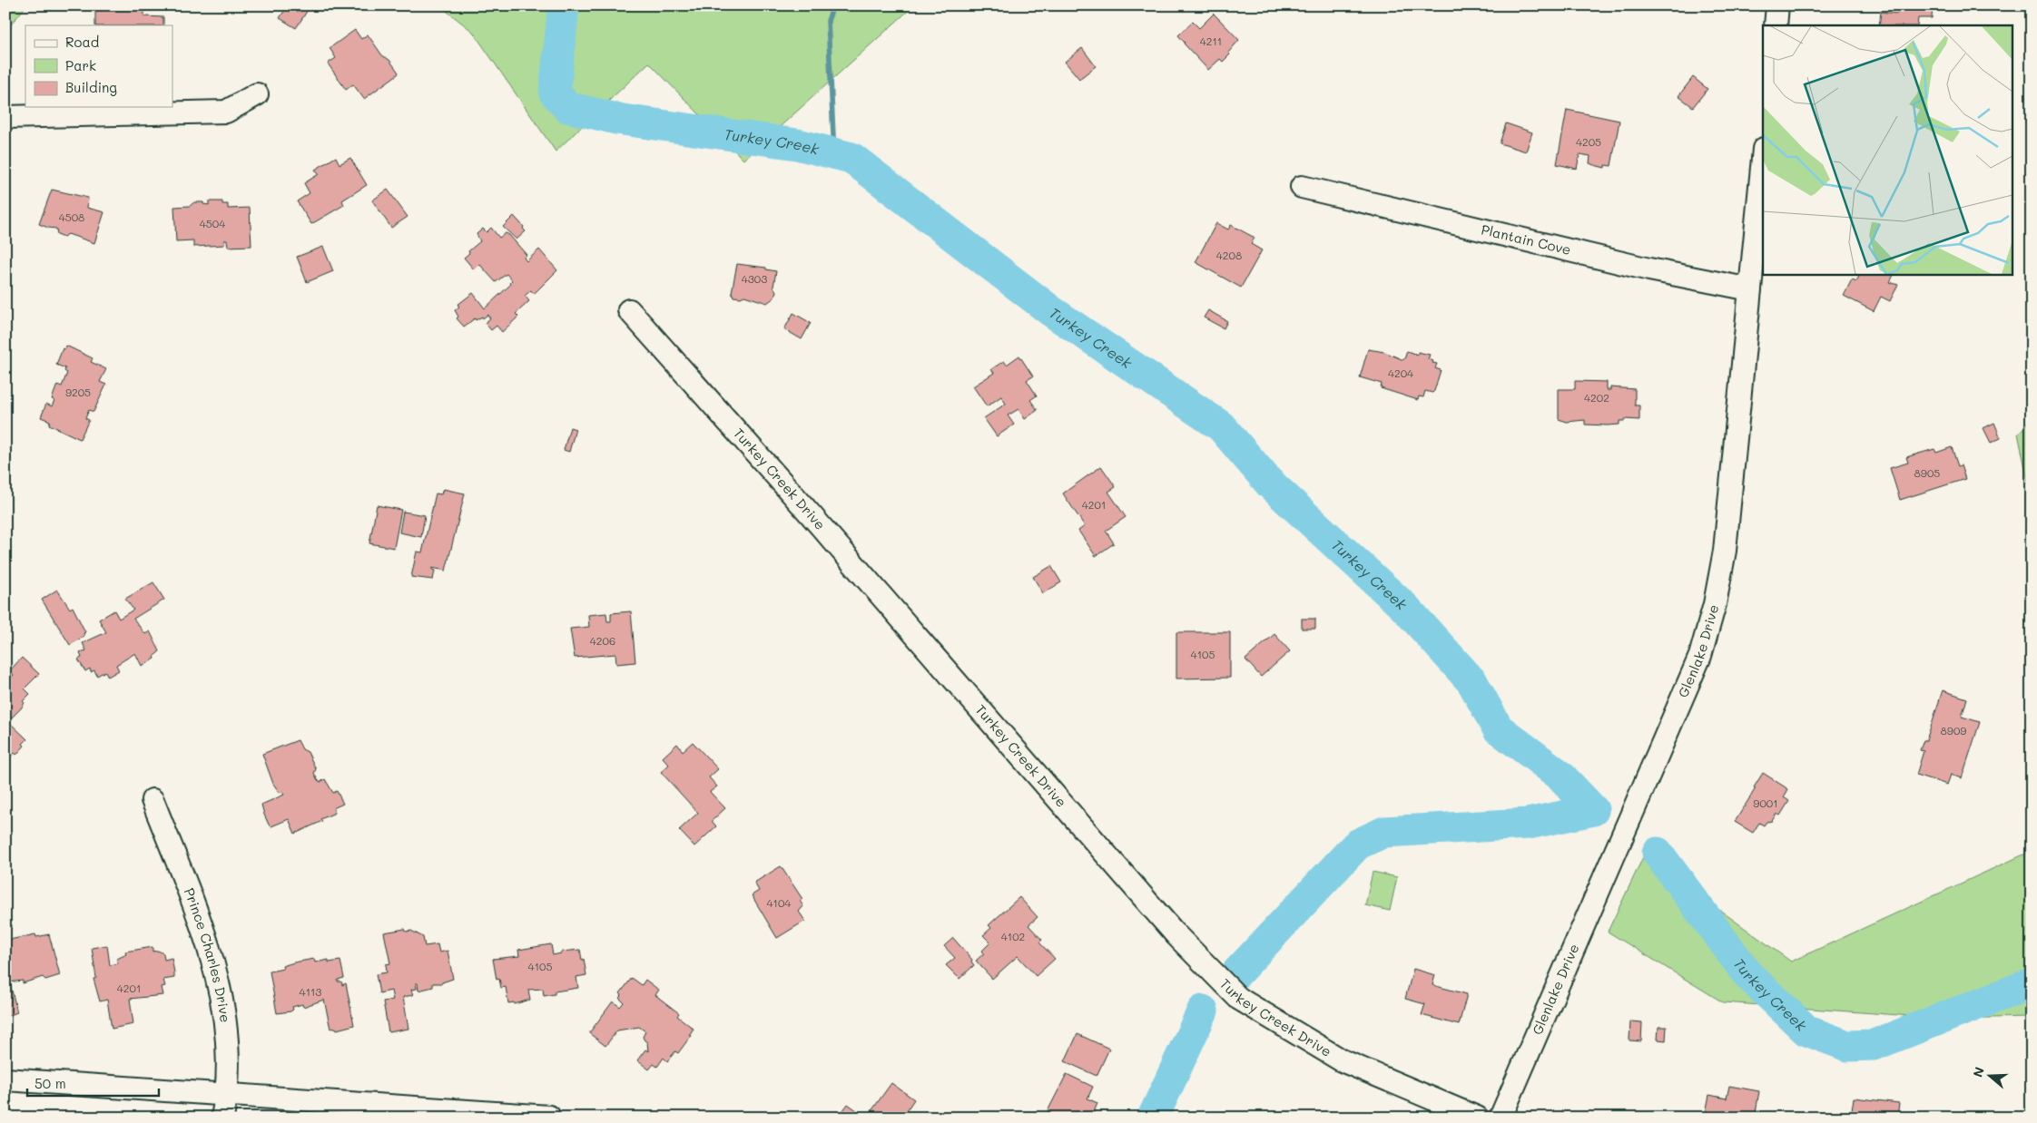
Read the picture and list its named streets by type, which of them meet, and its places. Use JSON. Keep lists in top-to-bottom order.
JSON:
{
  "streets": {
    "street": [
      "Plantain Cove",
      "Turkey Creek Drive",
      "Glenlake Drive",
      "Prince Charles Drive"
    ]
  },
  "crossings": [
    ["Plantain Cove", "Glenlake Drive"]
  ],
  "water": ["Turkey Creek"],
  "house_numbers": [
    "4211",
    "4205",
    "4508",
    "4504",
    "4208",
    "4303",
    "4204",
    "9205",
    "4202",
    "8905",
    "4201",
    "4206",
    "4105",
    "8909",
    "9001",
    "4104",
    "4102",
    "4105",
    "4201",
    "4113"
  ],
  "legend": ["Road", "Park", "Building"],
  "scale_bar": "50 m",
  "north": "left"
}
